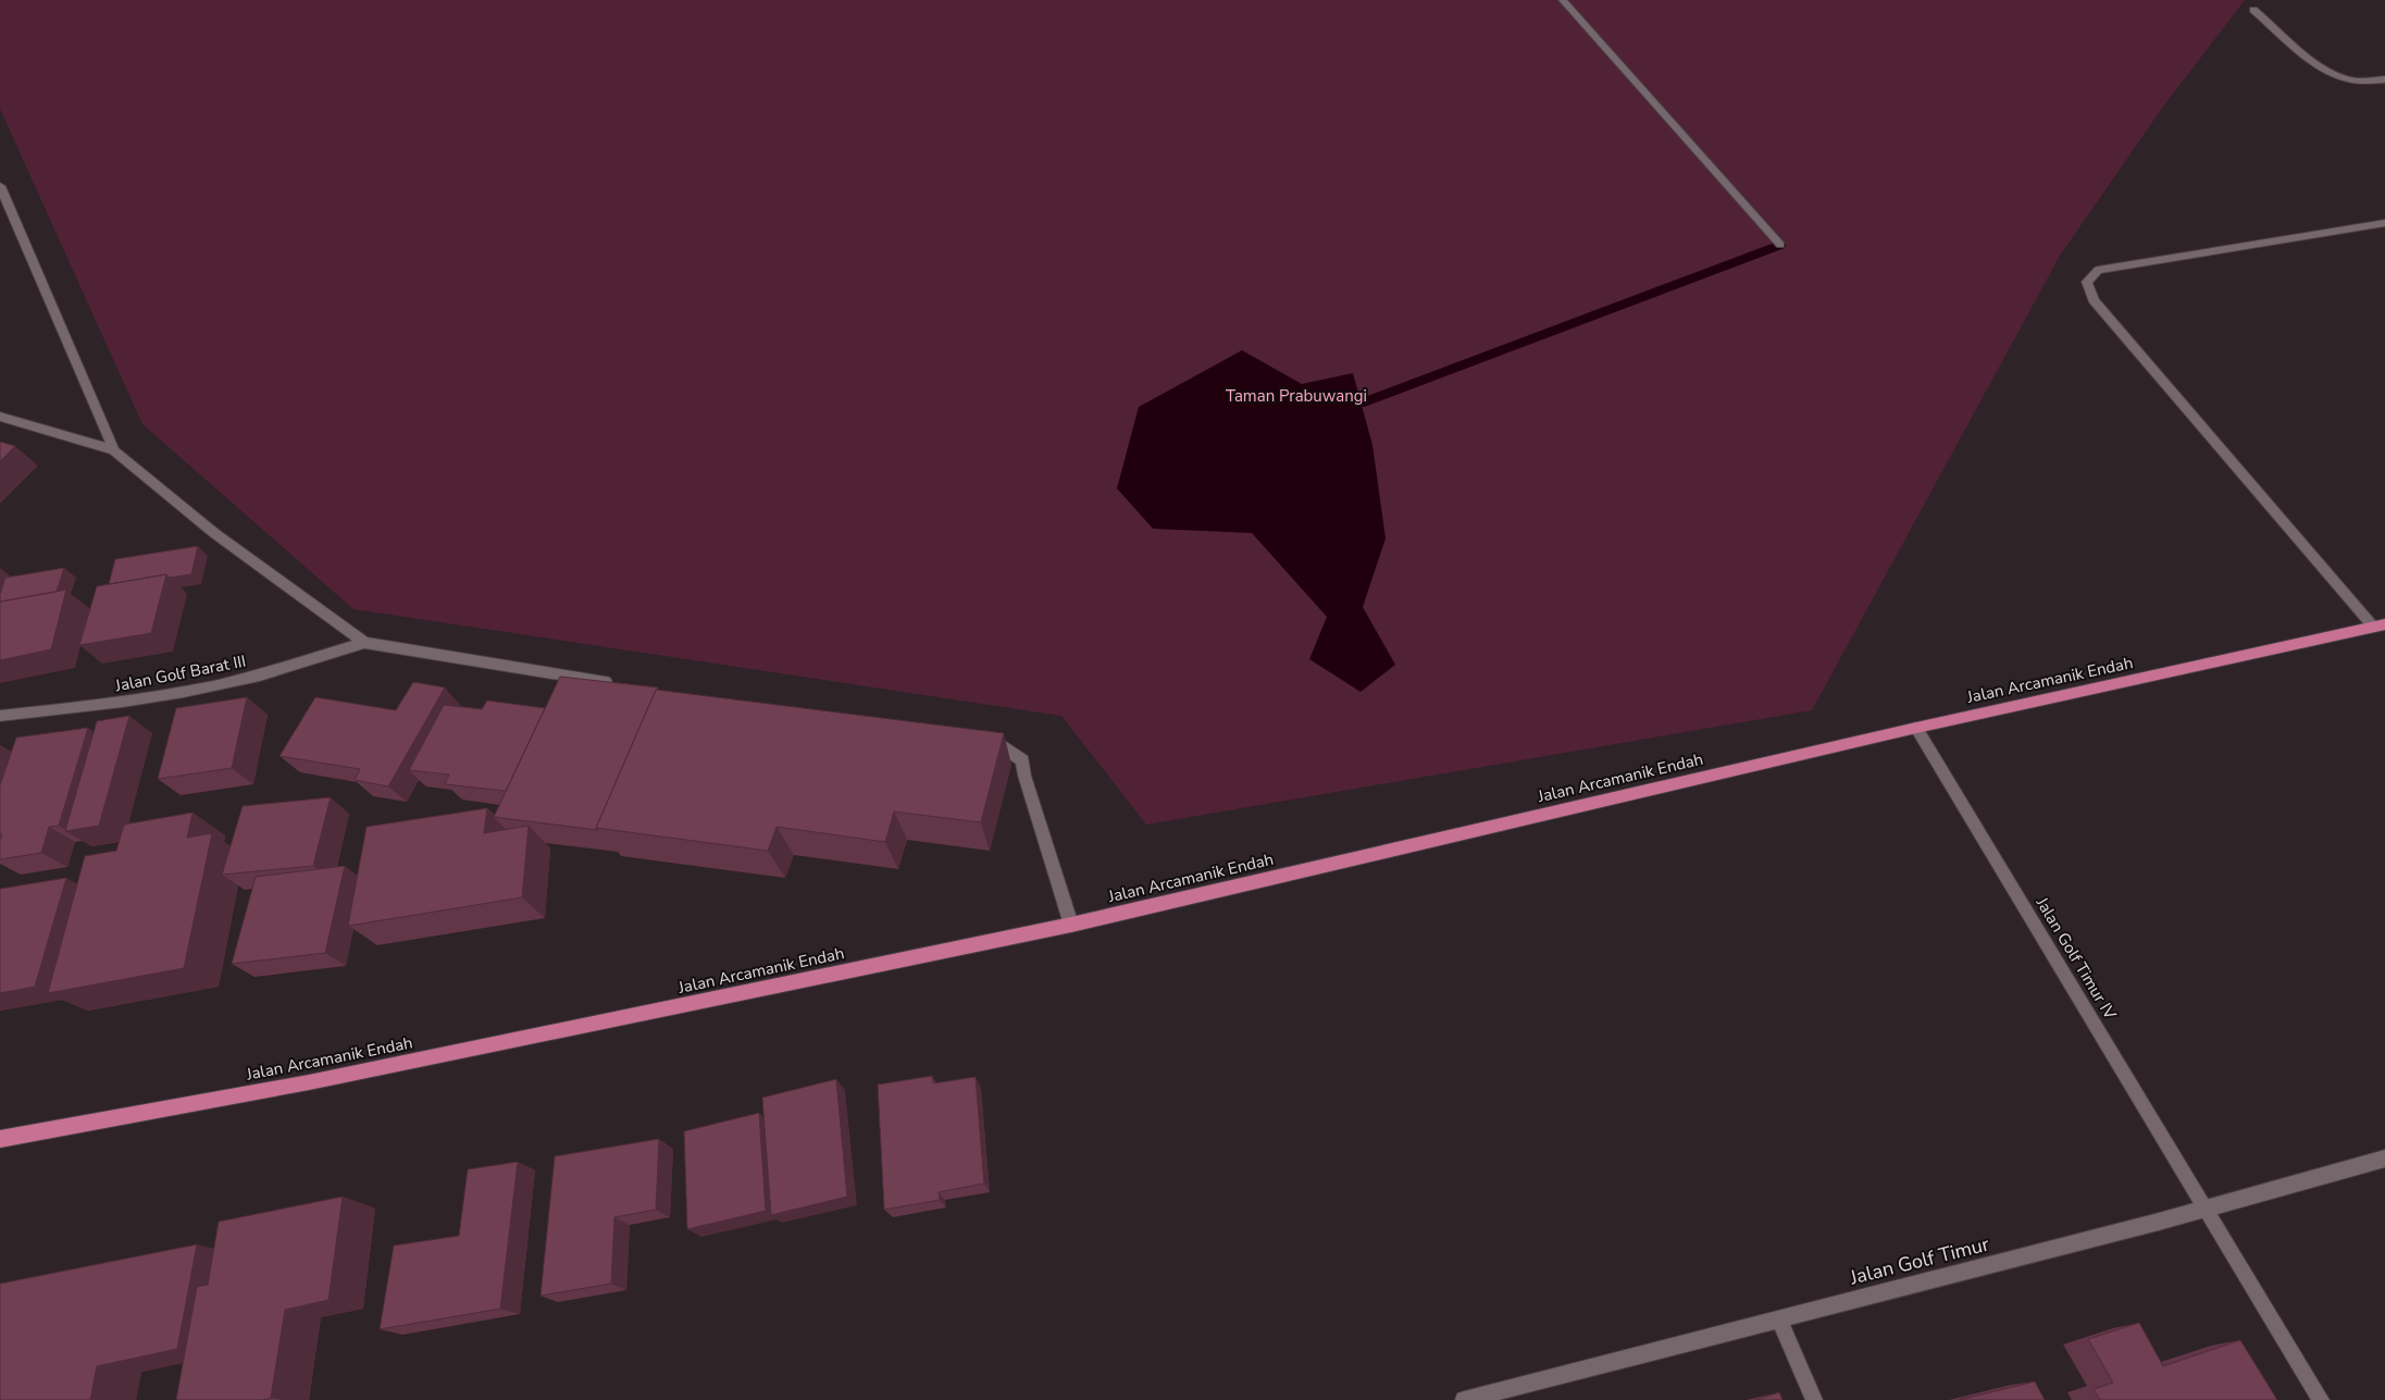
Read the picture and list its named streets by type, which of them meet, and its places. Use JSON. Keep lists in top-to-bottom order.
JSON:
{
  "streets": {
    "main road": ["Jalan Arcamanik Endah"],
    "street": ["Jalan Golf Barat III", "Jalan Golf Timur IV", "Jalan Golf Timur"]
  },
  "crossings": [
    ["Jalan Arcamanik Endah", "Jalan Golf Timur IV"],
    ["Jalan Golf Timur IV", "Jalan Golf Timur"]
  ],
  "parks": ["Taman Prabuwangi"]
}
